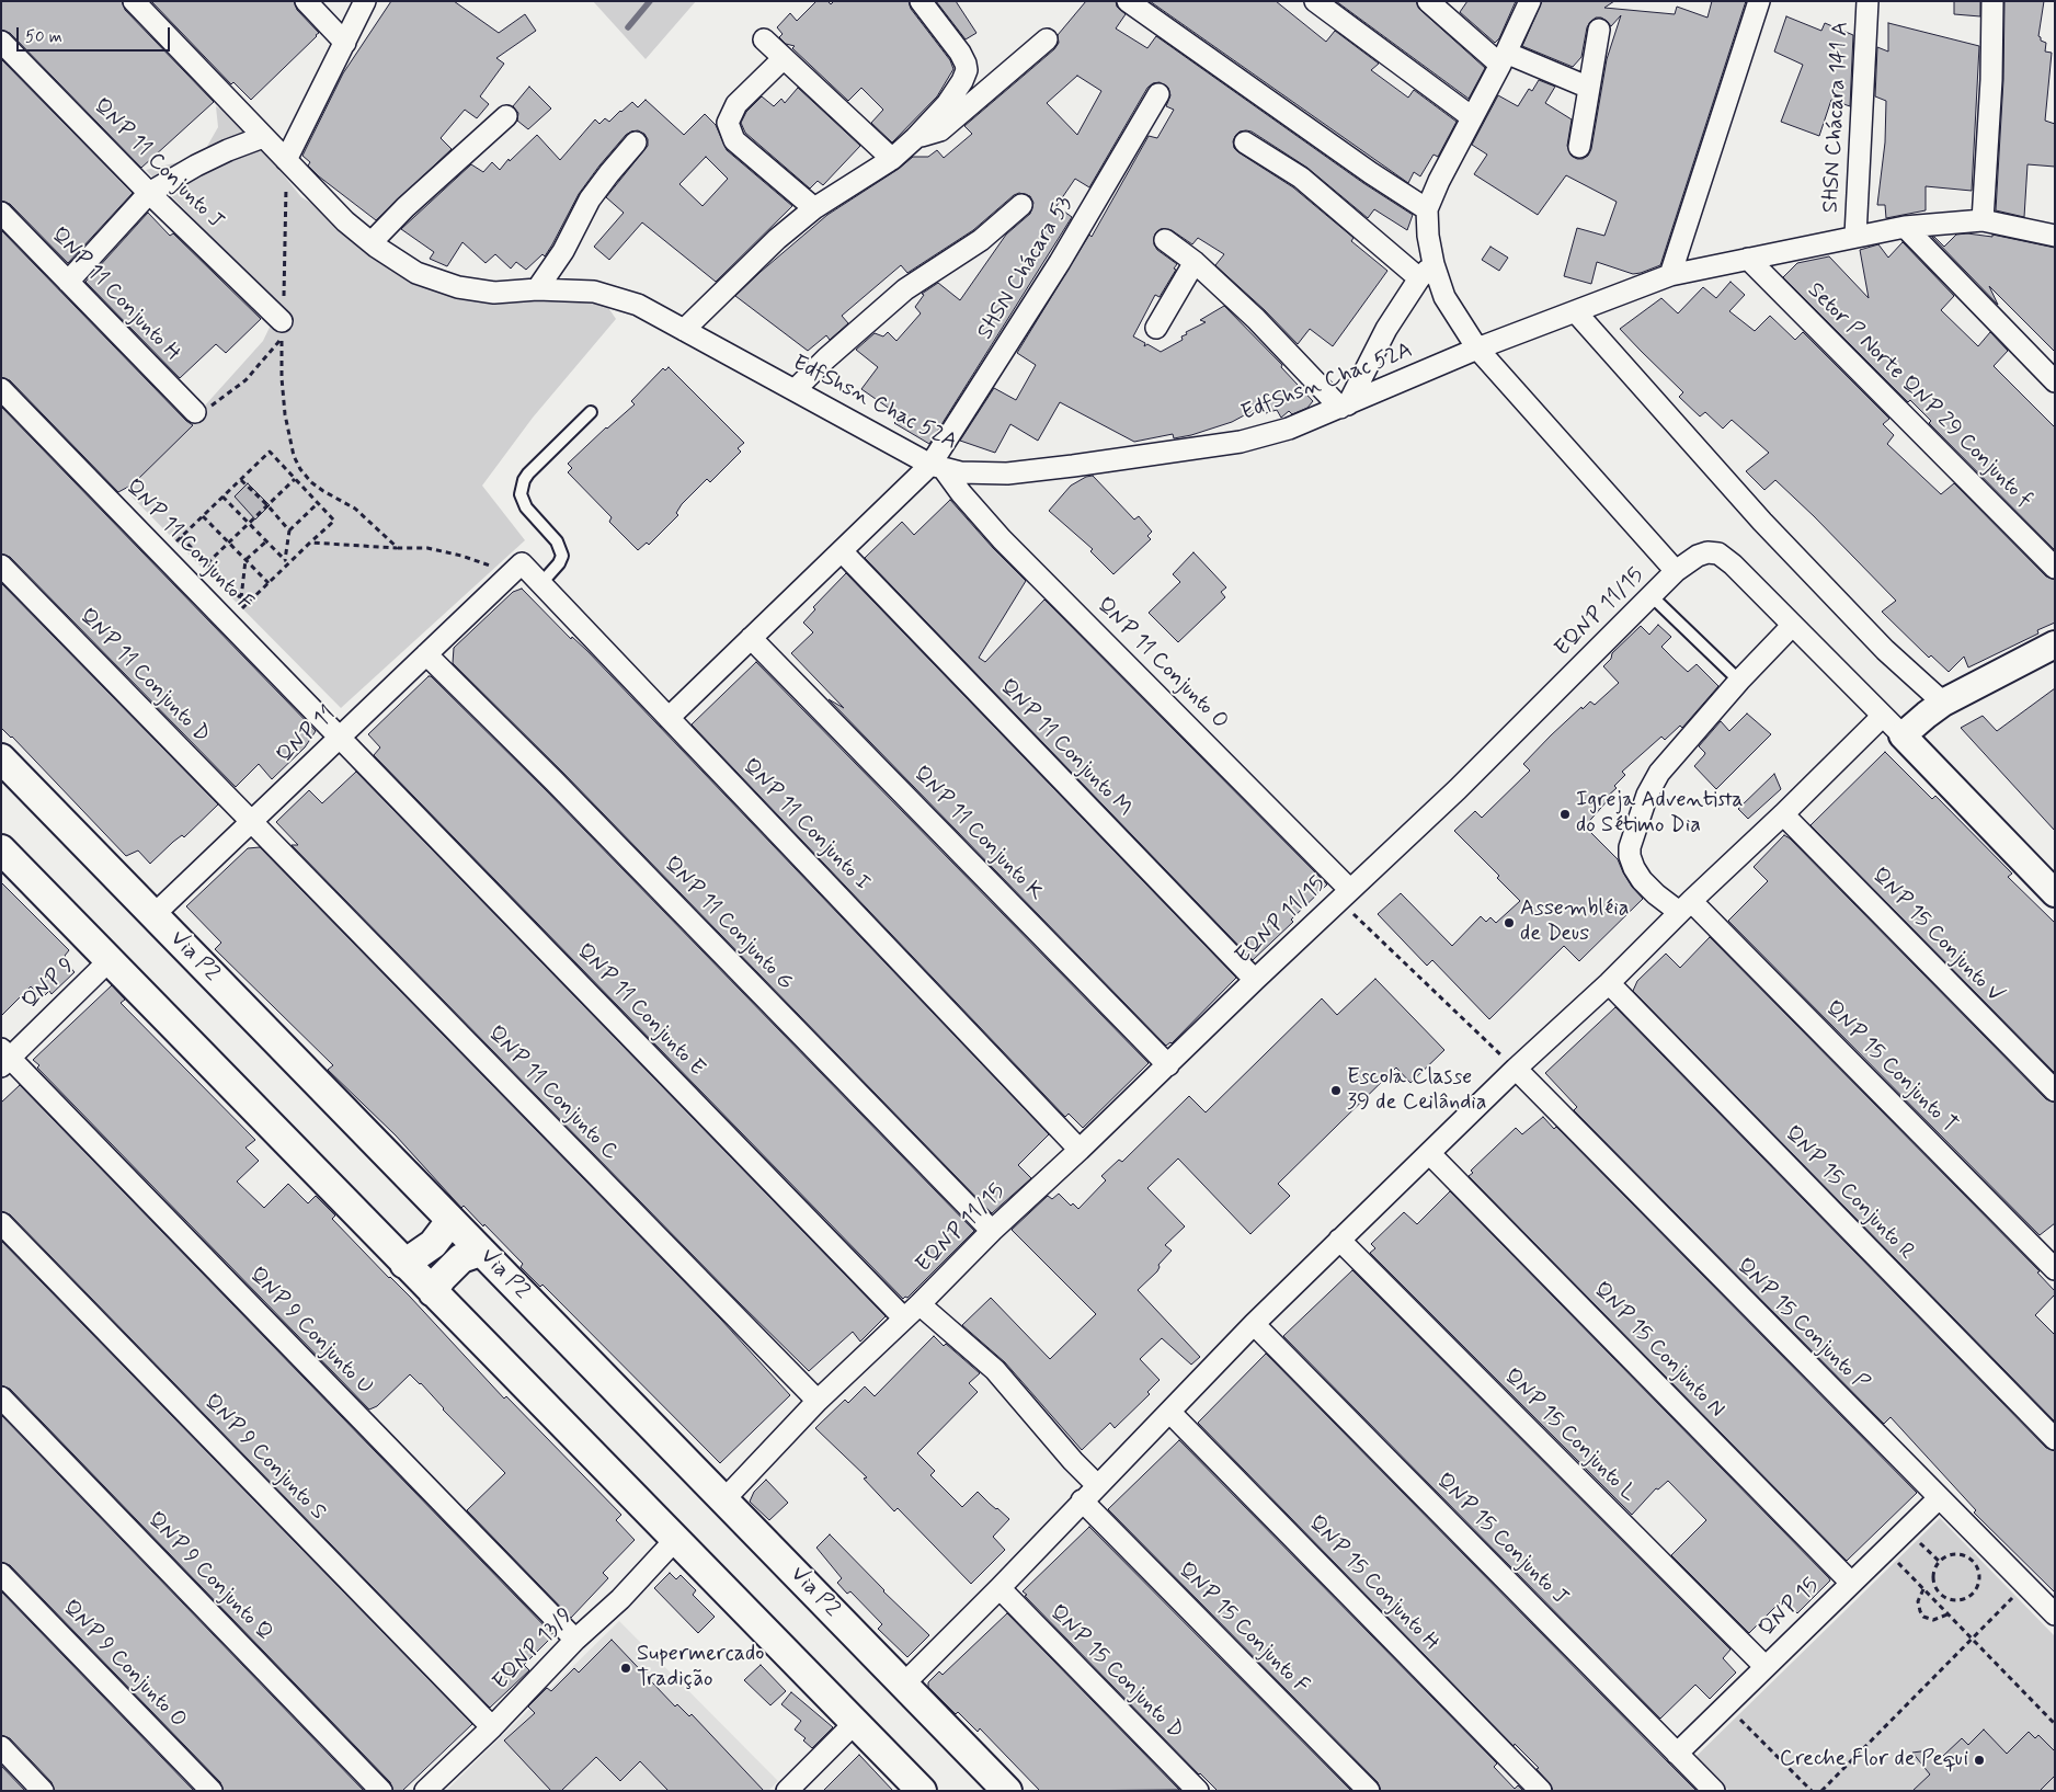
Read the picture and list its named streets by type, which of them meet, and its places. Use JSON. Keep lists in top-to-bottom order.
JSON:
{
  "streets": {
    "main road": ["Via P2"],
    "street": [
      "SHSN Chácara 141 A",
      "QNP 11 Conjunto J",
      "SHSN Chácara 53",
      "QNP 11 Conjunto H",
      "EdfShsn Chac 52A",
      "Setor P Norte QNP 29 Conjunto f",
      "QNP 11 Conjunto F",
      "EQNP 11/15",
      "QNP 11 Conjunto O",
      "QNP 11 Conjunto D",
      "QNP 11",
      "QNP 11 Conjunto M",
      "QNP 11 Conjunto I",
      "QNP 11 Conjunto K",
      "QNP 11 Conjunto G",
      "QNP 15 Conjunto V",
      "QNP 9",
      "QNP 11 Conjunto E",
      "QNP 15 Conjunto T",
      "QNP 11 Conjunto C",
      "QNP 15 Conjunto R",
      "QNP 15 Conjunto P",
      "QNP 9 Conjunto U",
      "QNP 15 Conjunto N",
      "QNP 15 Conjunto L",
      "QNP 9 Conjunto S",
      "QNP 15 Conjunto J",
      "QNP 9 Conjunto Q",
      "QNP 15 Conjunto H",
      "QNP 15",
      "QNP 15 Conjunto F",
      "EQNP 13/9",
      "QNP 9 Conjunto O",
      "QNP 15 Conjunto D"
    ]
  },
  "crossings": [
    ["SHSN Chácara 141 A", "EdfShsn Chac 52A"],
    ["SHSN Chácara 53", "EdfShsn Chac 52A"],
    ["SHSN Chácara 53", "QNP 11 Conjunto O"],
    ["SHSN Chácara 53", "QNP 11 Conjunto M"],
    ["SHSN Chácara 53", "QNP 11 Conjunto I"],
    ["SHSN Chácara 53", "QNP 11 Conjunto K"],
    ["EdfShsn Chac 52A", "Setor P Norte QNP 29 Conjunto f"],
    ["EdfShsn Chac 52A", "QNP 11 Conjunto O"],
    ["QNP 11 Conjunto F", "QNP 11"],
    ["QNP 11 Conjunto F", "QNP 11 Conjunto E"],
    ["EQNP 11/15", "QNP 11 Conjunto O"],
    ["EQNP 11/15", "QNP 11 Conjunto M"],
    ["EQNP 11/15", "QNP 11 Conjunto I"],
    ["EQNP 11/15", "QNP 11 Conjunto K"],
    ["EQNP 11/15", "QNP 11 Conjunto G"],
    ["EQNP 11/15", "Via P2"],
    ["EQNP 11/15", "QNP 11 Conjunto E"],
    ["EQNP 11/15", "QNP 11 Conjunto C"],
    ["QNP 11 Conjunto D", "QNP 11"],
    ["QNP 11 Conjunto D", "QNP 11 Conjunto C"],
    ["QNP 11", "QNP 11 Conjunto I"],
    ["QNP 11", "QNP 11 Conjunto G"],
    ["QNP 11", "Via P2"],
    ["QNP 11", "QNP 11 Conjunto E"],
    ["QNP 11", "QNP 11 Conjunto C"],
    ["QNP 9", "QNP 9 Conjunto U"],
    ["QNP 15 Conjunto P", "QNP 15"],
    ["QNP 9 Conjunto U", "EQNP 13/9"],
    ["QNP 15 Conjunto N", "QNP 15"],
    ["QNP 15 Conjunto L", "QNP 15"],
    ["QNP 9 Conjunto S", "EQNP 13/9"],
    ["QNP 15 Conjunto J", "QNP 15"]
  ],
  "places": [
    "Igreja Adventista do Sétimo Dia",
    "Assembléia de Deus",
    "Escola Classe 39 de Ceilândia",
    "Supermercado Tradição",
    "Creche Flor de Pequi"
  ],
  "scale_bar": "50 m"
}
